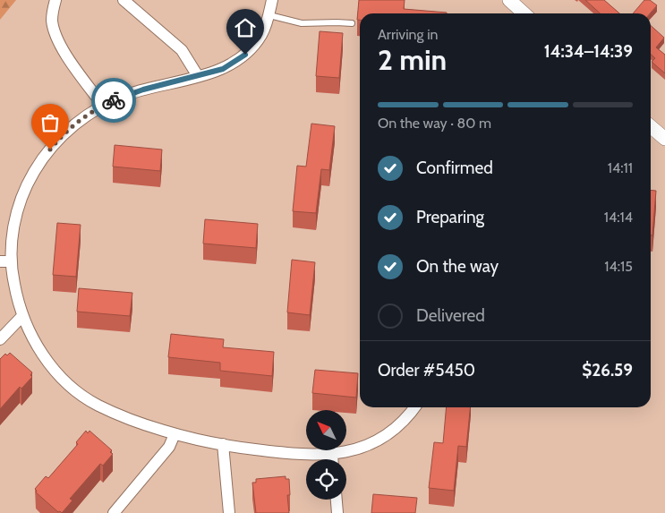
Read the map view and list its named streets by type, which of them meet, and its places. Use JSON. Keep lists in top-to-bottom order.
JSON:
{
  "north": "top left",
  "page": {
    "heading": ["2 min", "Arriving in", "14:34–14:39"],
    "panel": ["Order #5450", "$26.59"],
    "bar": "On the way · 80 m",
    "list": [
      ["Confirmed", "14:11"],
      ["Preparing", "14:14"],
      ["On the way", "14:15"],
      "Delivered"
    ]
  }
}
